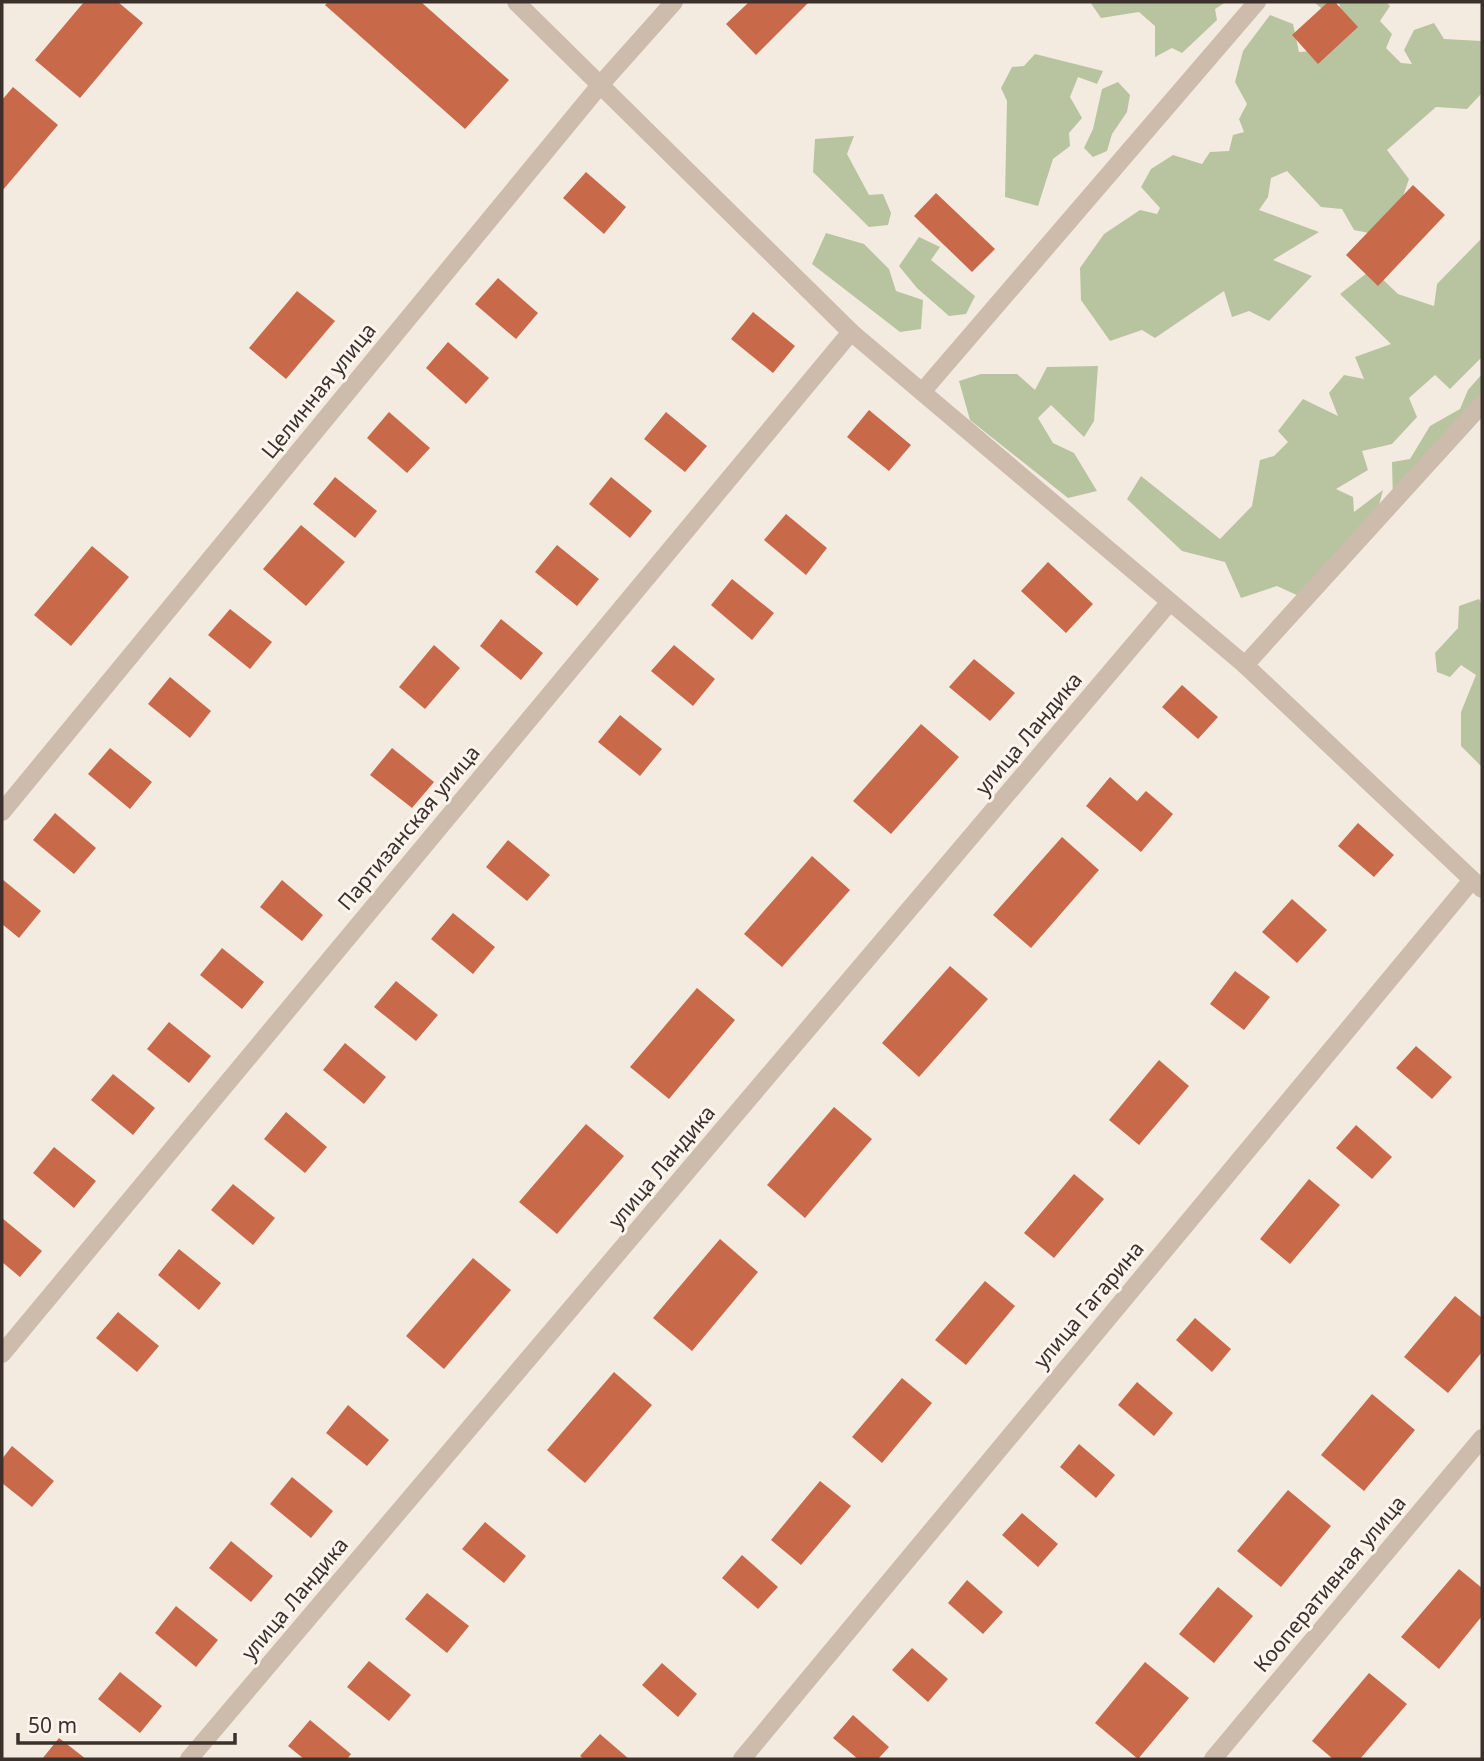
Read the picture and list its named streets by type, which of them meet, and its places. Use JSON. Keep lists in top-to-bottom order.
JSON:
{
  "streets": {
    "street": [
      "Целинная улица",
      "улица Ландика",
      "Партизанская улица",
      "улица Гагарина",
      "Кооперативная улица"
    ]
  },
  "scale_bar": "50 m"
}
